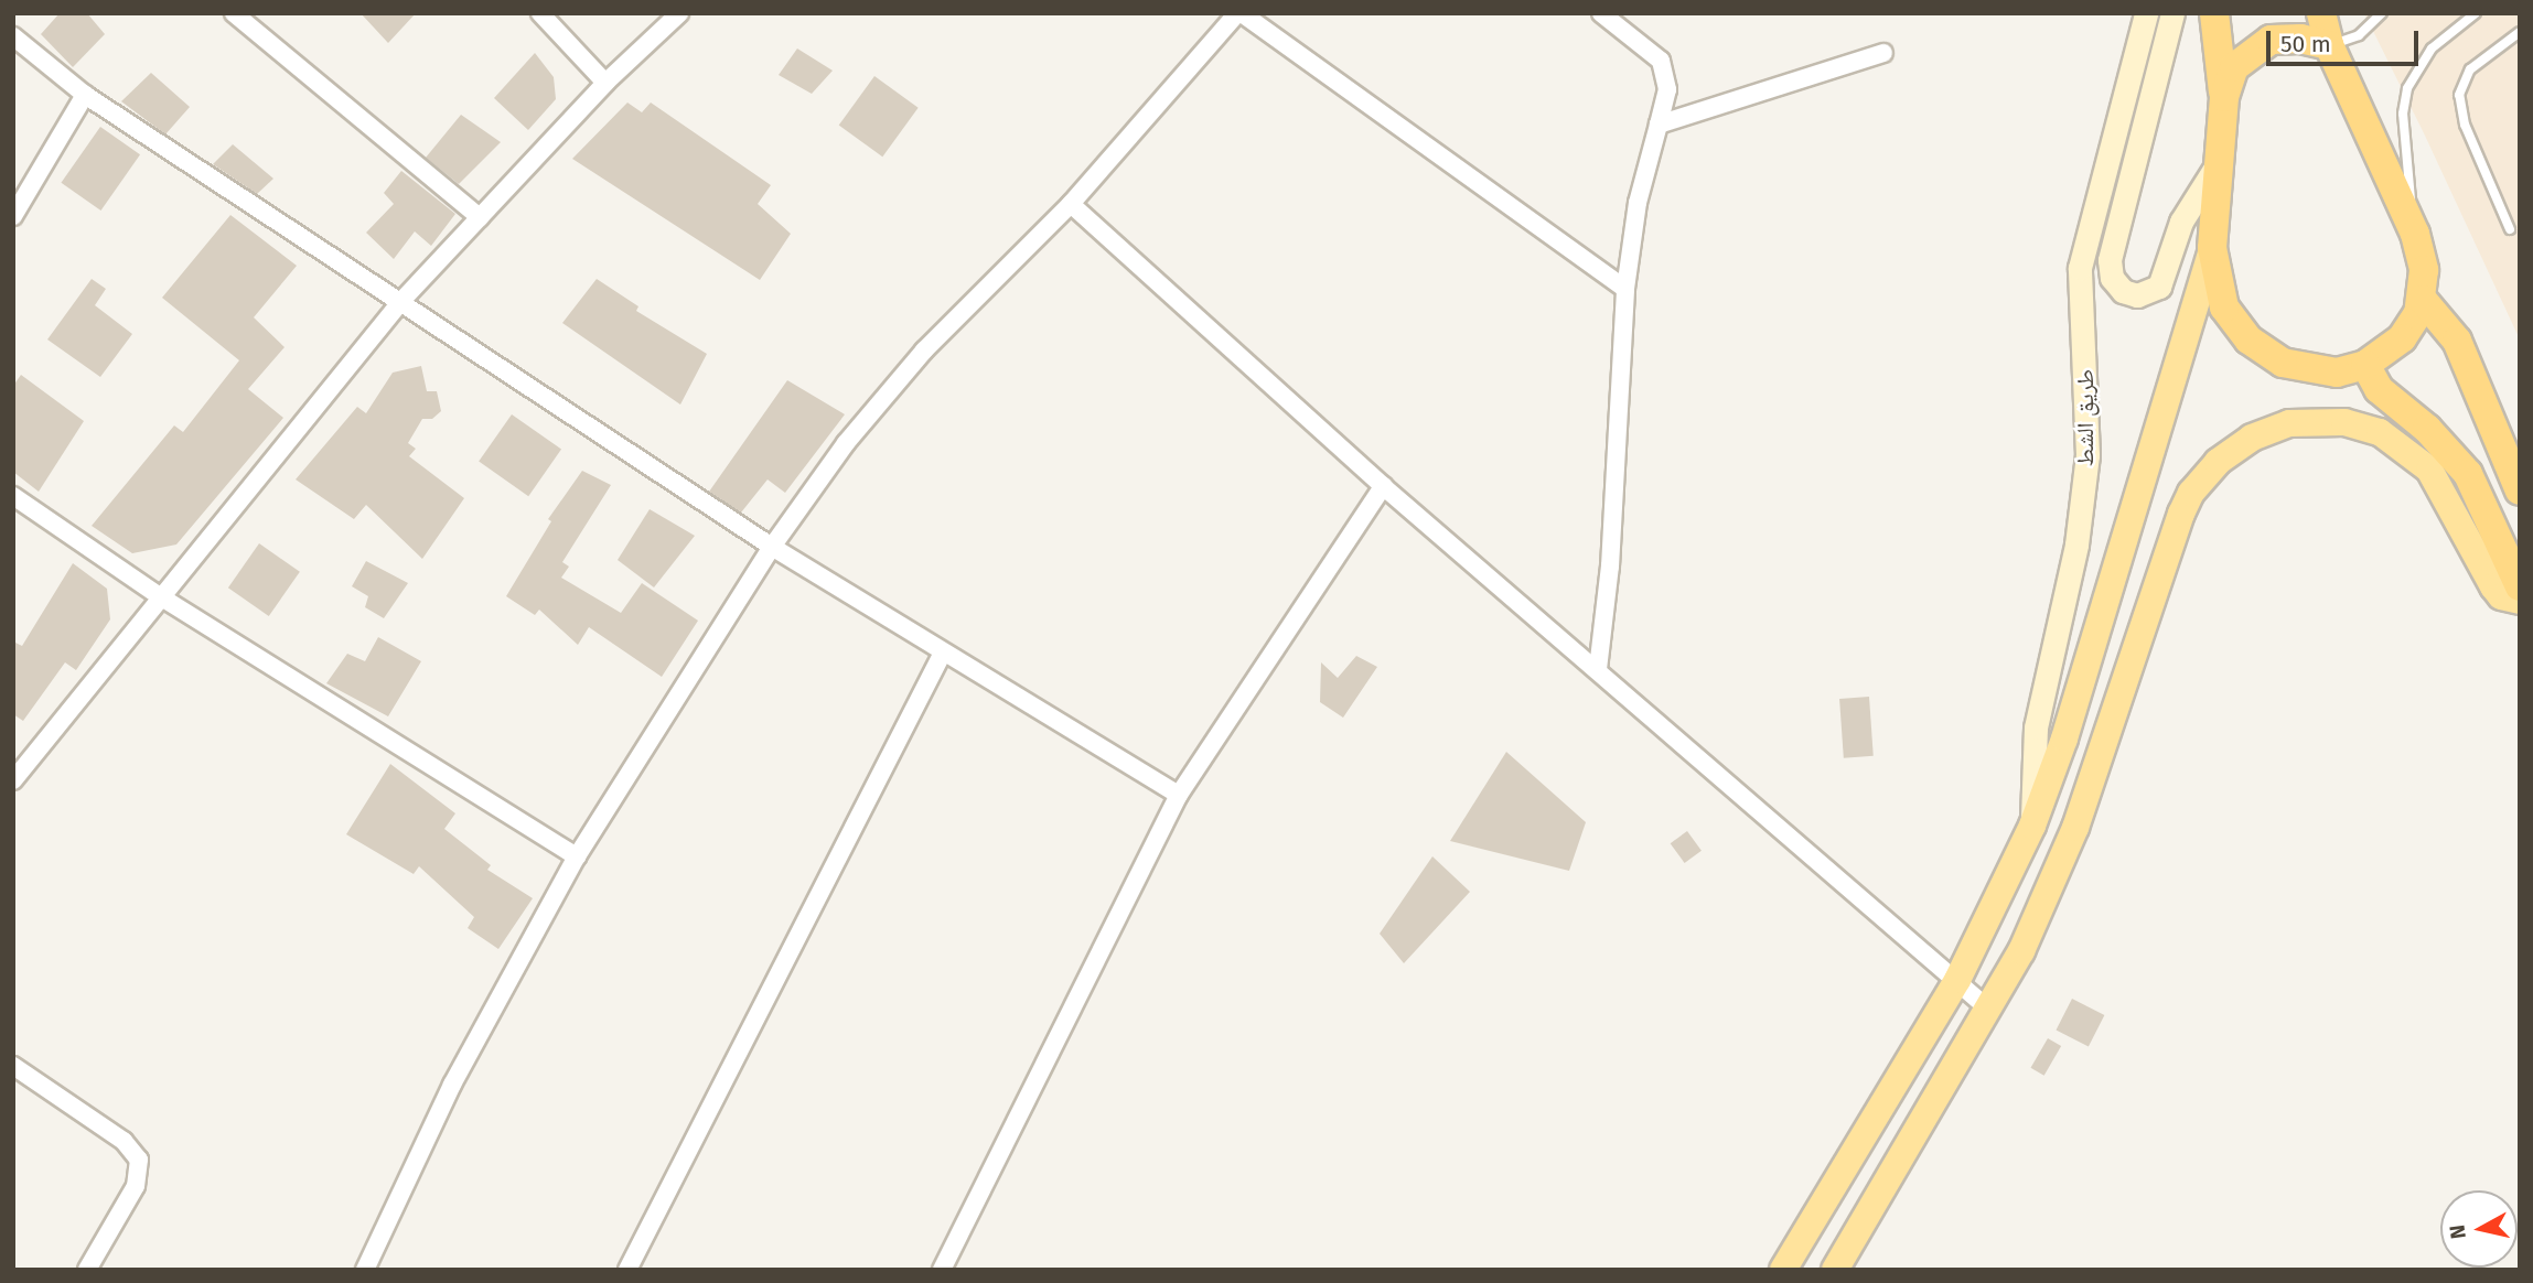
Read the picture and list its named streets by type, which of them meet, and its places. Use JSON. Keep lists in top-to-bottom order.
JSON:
{
  "streets": {
    "main road": ["طريق الشط"]
  },
  "scale_bar": "50 m",
  "north": "left"
}
